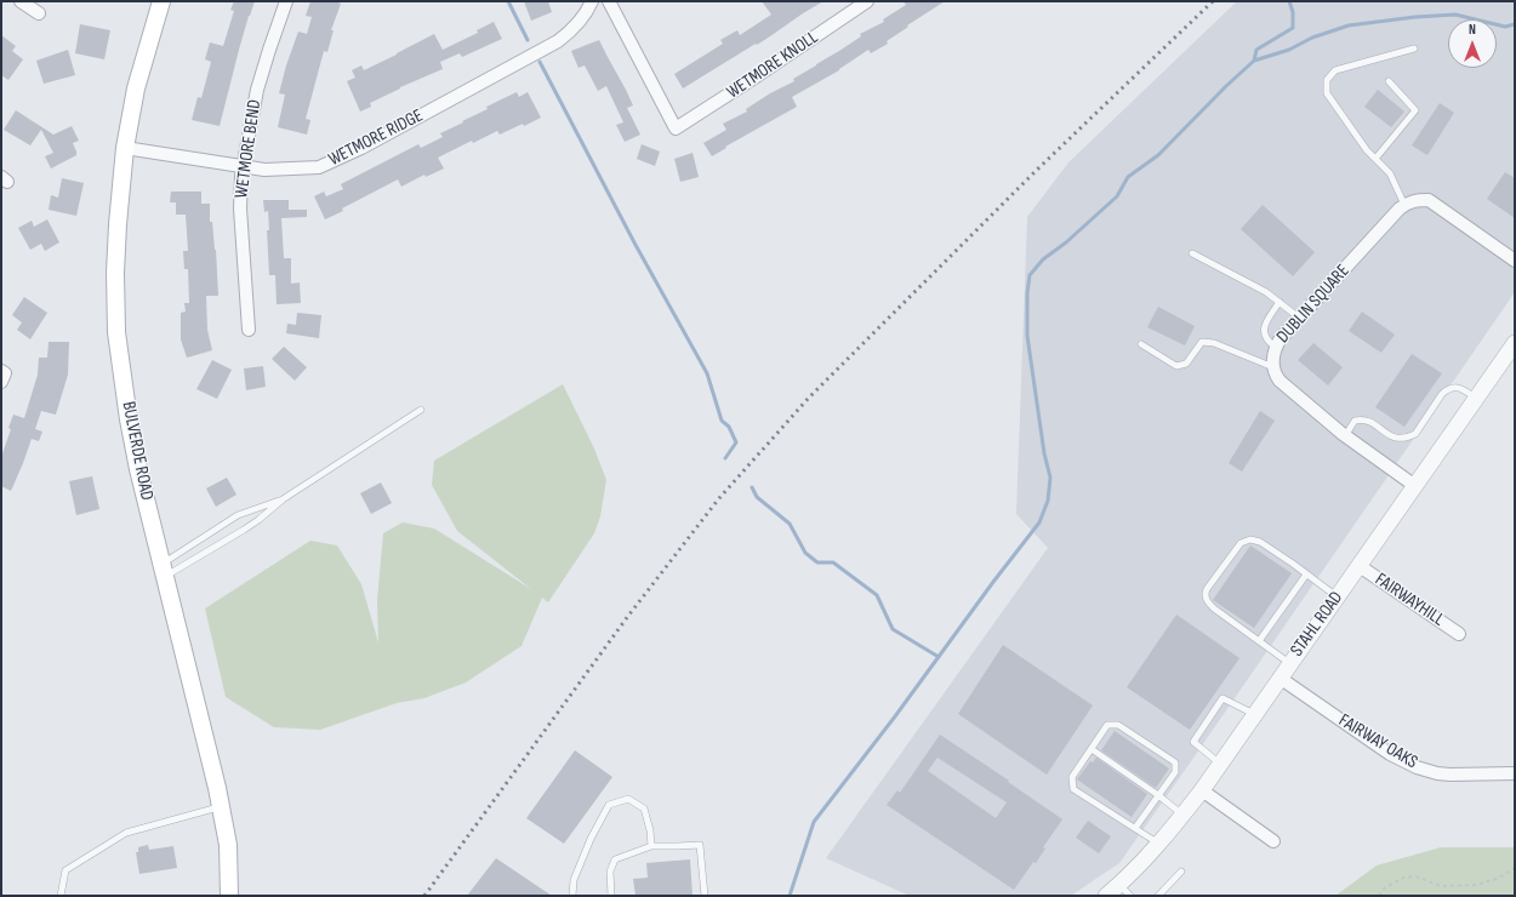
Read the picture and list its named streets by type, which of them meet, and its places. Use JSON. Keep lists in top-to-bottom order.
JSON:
{
  "streets": {
    "main road": ["BULVERDE ROAD"],
    "street": [
      "WETMORE KNOLL",
      "WETMORE RIDGE",
      "WETMORE BEND",
      "DUBLIN SQUARE",
      "FAIRWAYHILL",
      "STAHL ROAD",
      "FAIRWAY OAKS"
    ]
  },
  "crossings": [
    ["WETMORE RIDGE", "WETMORE BEND"],
    ["WETMORE RIDGE", "BULVERDE ROAD"],
    ["DUBLIN SQUARE", "STAHL ROAD"],
    ["FAIRWAYHILL", "STAHL ROAD"],
    ["STAHL ROAD", "FAIRWAY OAKS"]
  ],
  "north": "top"
}
